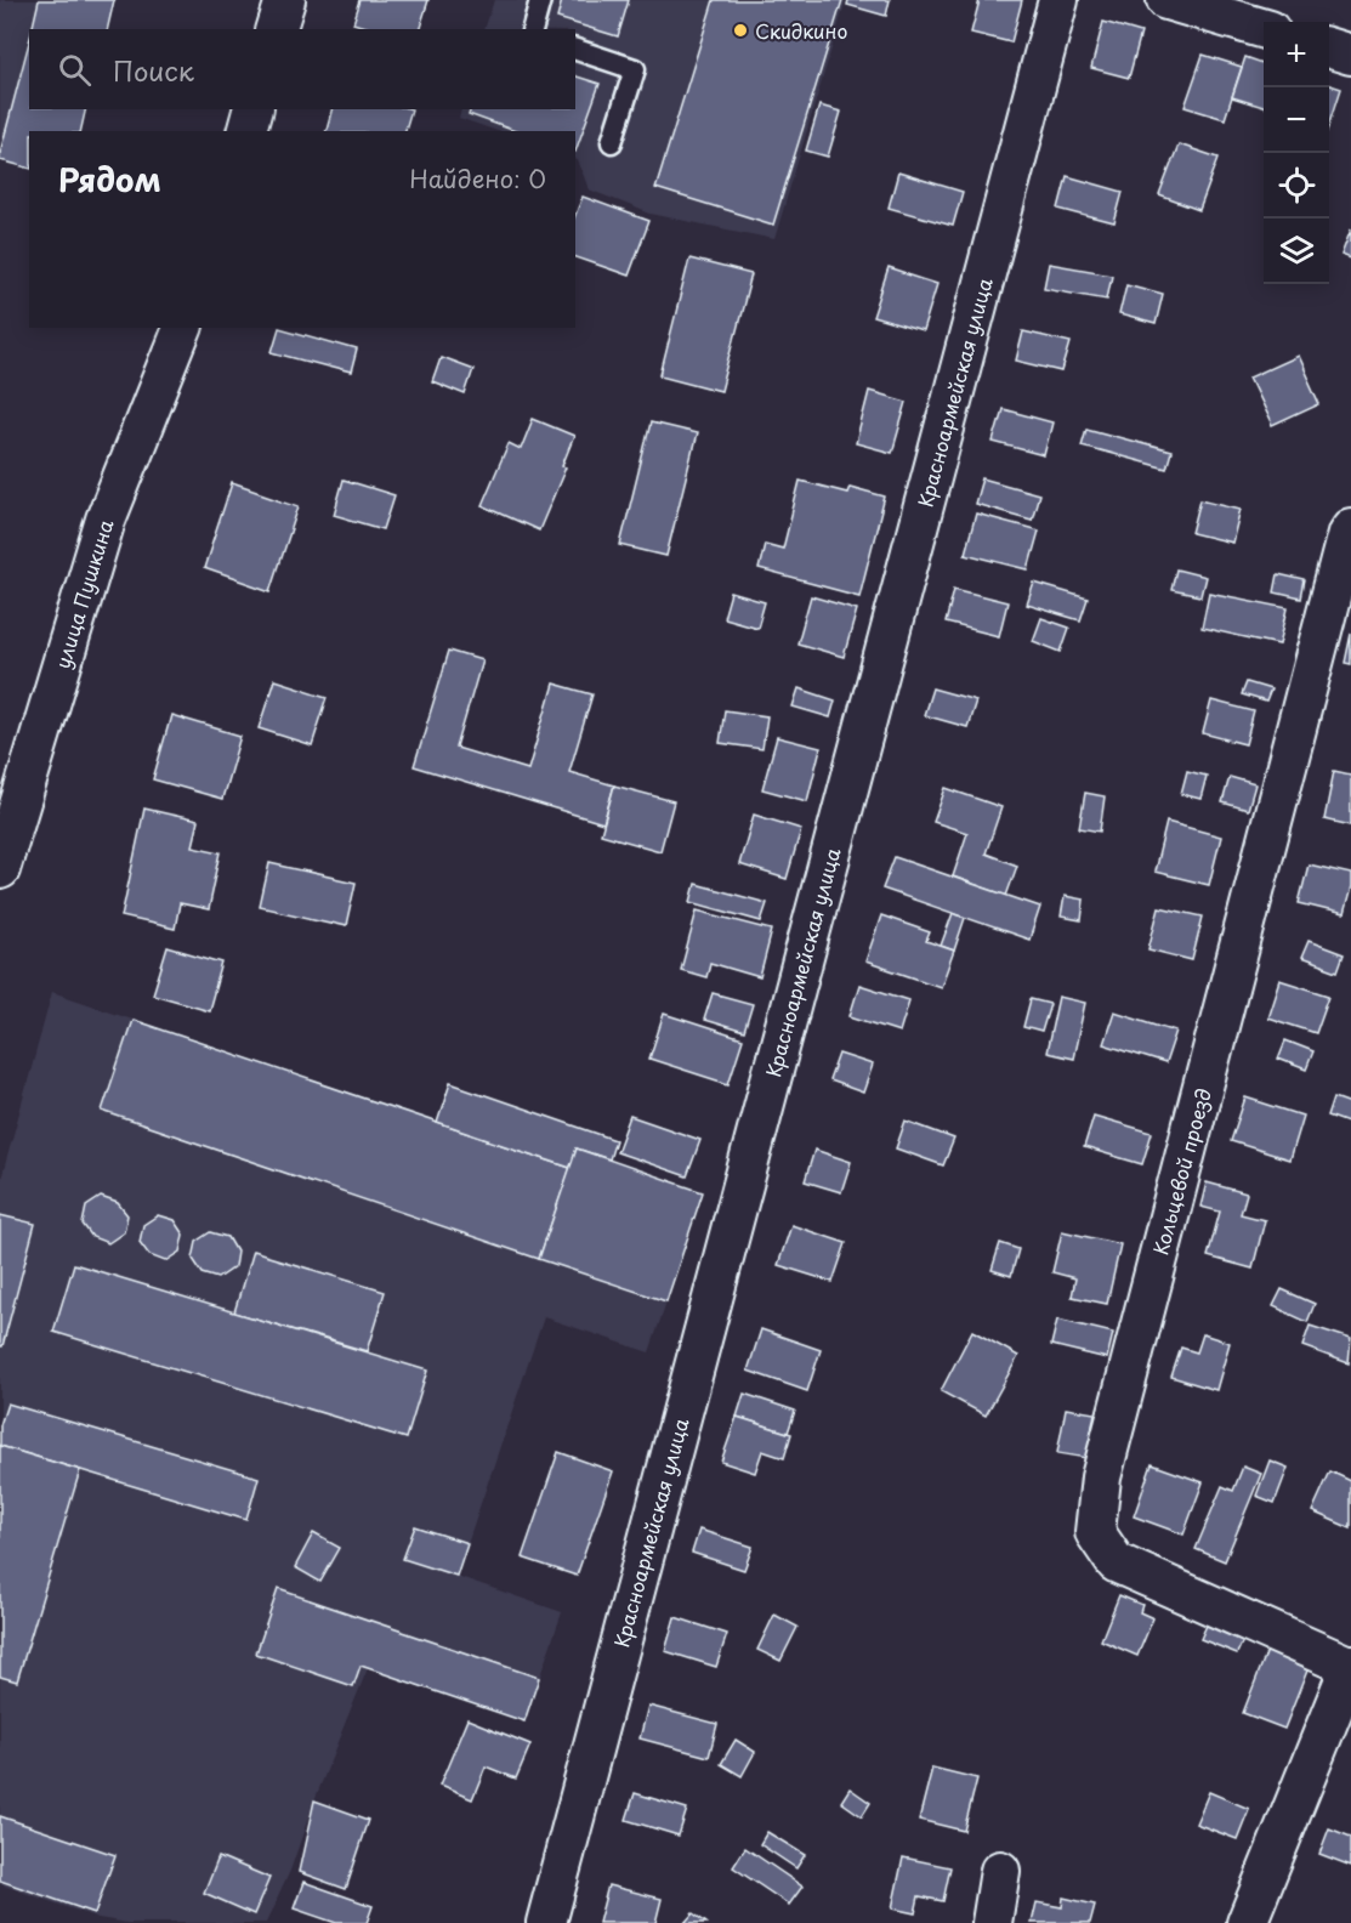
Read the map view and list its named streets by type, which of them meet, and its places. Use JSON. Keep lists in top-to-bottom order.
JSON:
{
  "streets": {
    "street": ["Красноармейская улица", "улица Пушкина", "Кольцевой проезд"]
  },
  "places": ["Скидкино"],
  "page": {
    "map_buttons": ["+", "−"],
    "search": "Поиск",
    "heading": ["Рядом", "Найдено: 0"]
  }
}
